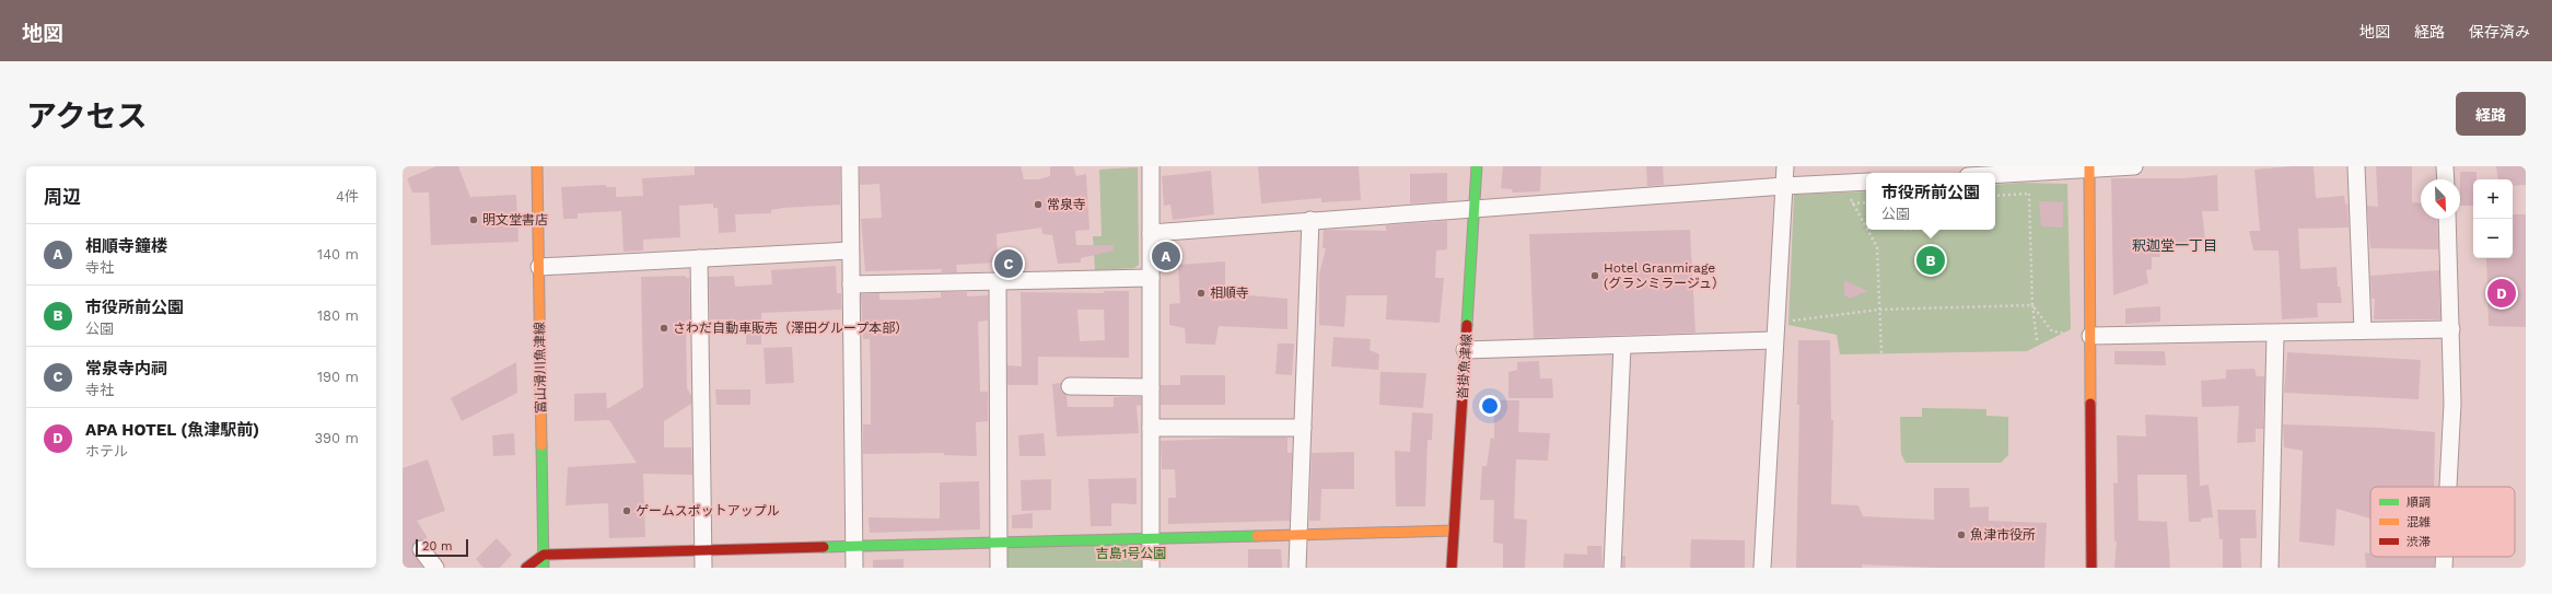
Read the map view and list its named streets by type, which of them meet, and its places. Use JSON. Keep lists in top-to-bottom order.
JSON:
{
  "streets": {
    "street": ["沓掛魚津線", "富山滑川魚津線"]
  },
  "districts": ["釈迦堂一丁目"],
  "parks": ["吉島1号公園"],
  "places": [
    "常泉寺",
    "明文堂書店",
    "Hotel Granmirage (グランミラージュ）",
    "相順寺",
    "さわだ自動車販売（澤田グループ本部）",
    "ゲームスポットアップル",
    "魚津市役所"
  ],
  "legend": ["順調", "混雑", "渋滞"],
  "scale_bar": "20 m",
  "north": "bottom right",
  "page": {
    "header": "地図",
    "nav": ["地図", "経路", "保存済み"],
    "title": "アクセス",
    "buttons": "経路",
    "heading": ["周辺", "4件"],
    "popup": ["市役所前公園", "公園"],
    "map_buttons": ["+", "−"],
    "list": [
      {
        "mark": "A",
        "name": "相順寺鐘楼",
        "note": "寺社",
        "value": "140 m"
      },
      {
        "mark": "B",
        "name": "市役所前公園",
        "note": "公園",
        "value": "180 m"
      },
      {
        "mark": "C",
        "name": "常泉寺内祠",
        "note": "寺社",
        "value": "190 m"
      },
      {
        "mark": "D",
        "name": "APA HOTEL (魚津駅前)",
        "note": "ホテル",
        "value": "390 m"
      }
    ],
    "pins": [
      "A",
      "B",
      "C",
      "D"
    ],
    "scale": "20 m"
  }
}
